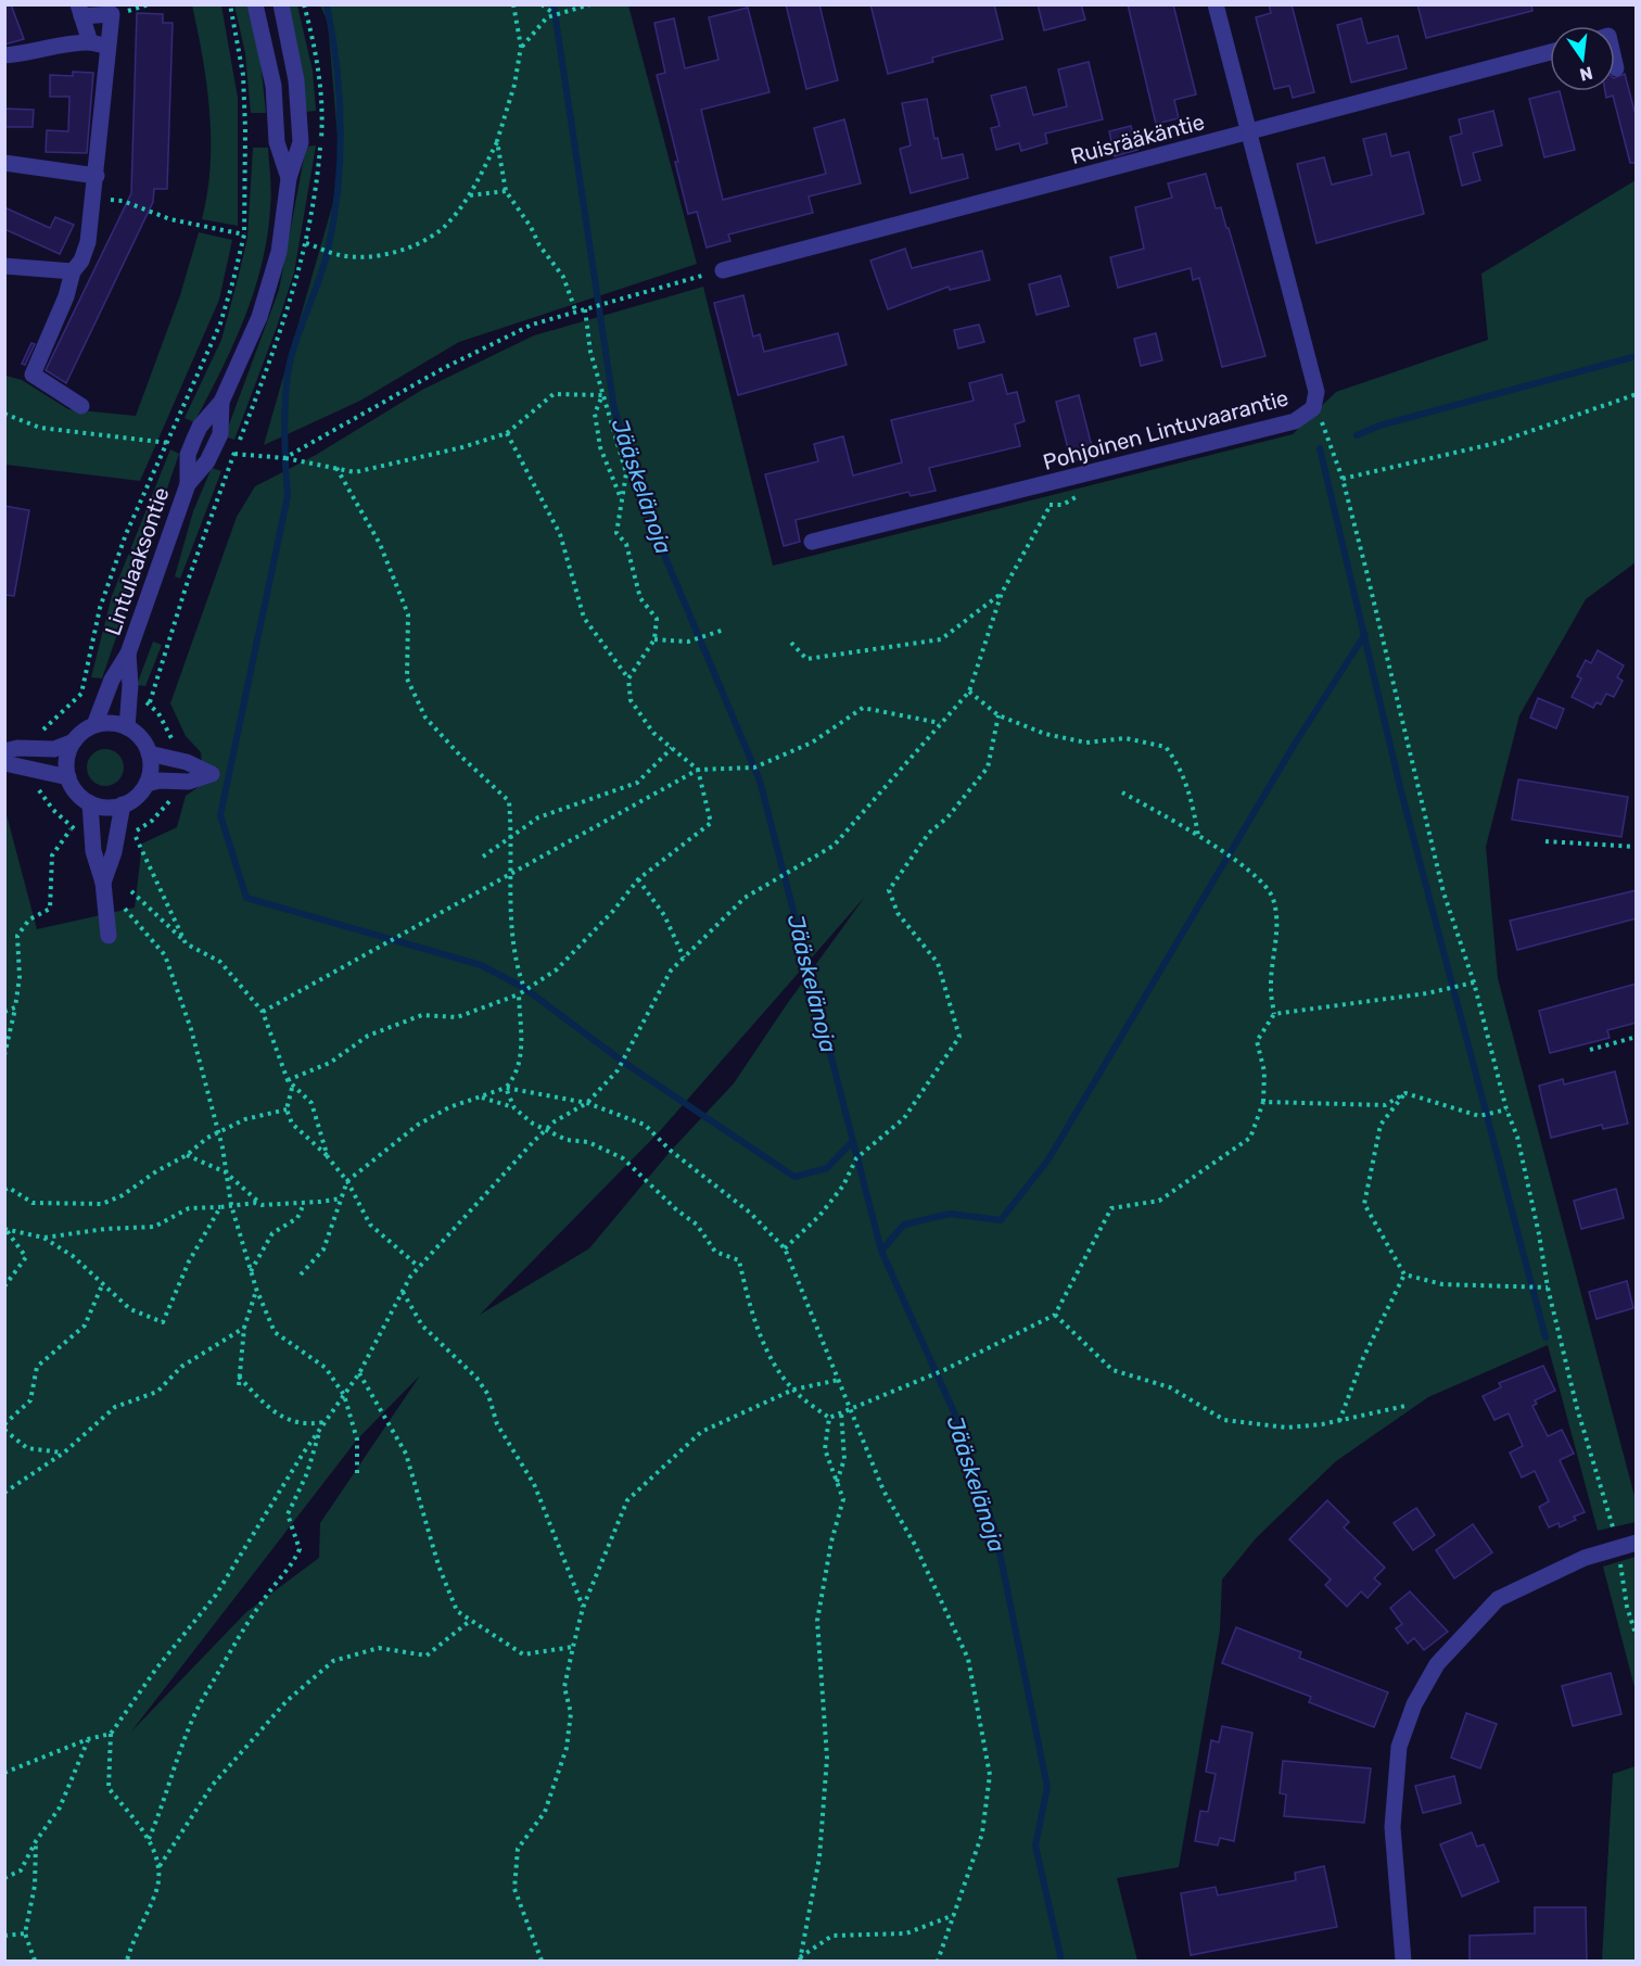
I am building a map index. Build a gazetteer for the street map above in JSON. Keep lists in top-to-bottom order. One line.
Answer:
{"streets":{"street":["Ruisrääkäntie","Pohjoinen Lintuvaarantie","Lintulaaksontie"]},"crossings":[["Ruisrääkäntie","Pohjoinen Lintuvaarantie"]],"water":["Jääskelänoja"],"north":"bottom"}
